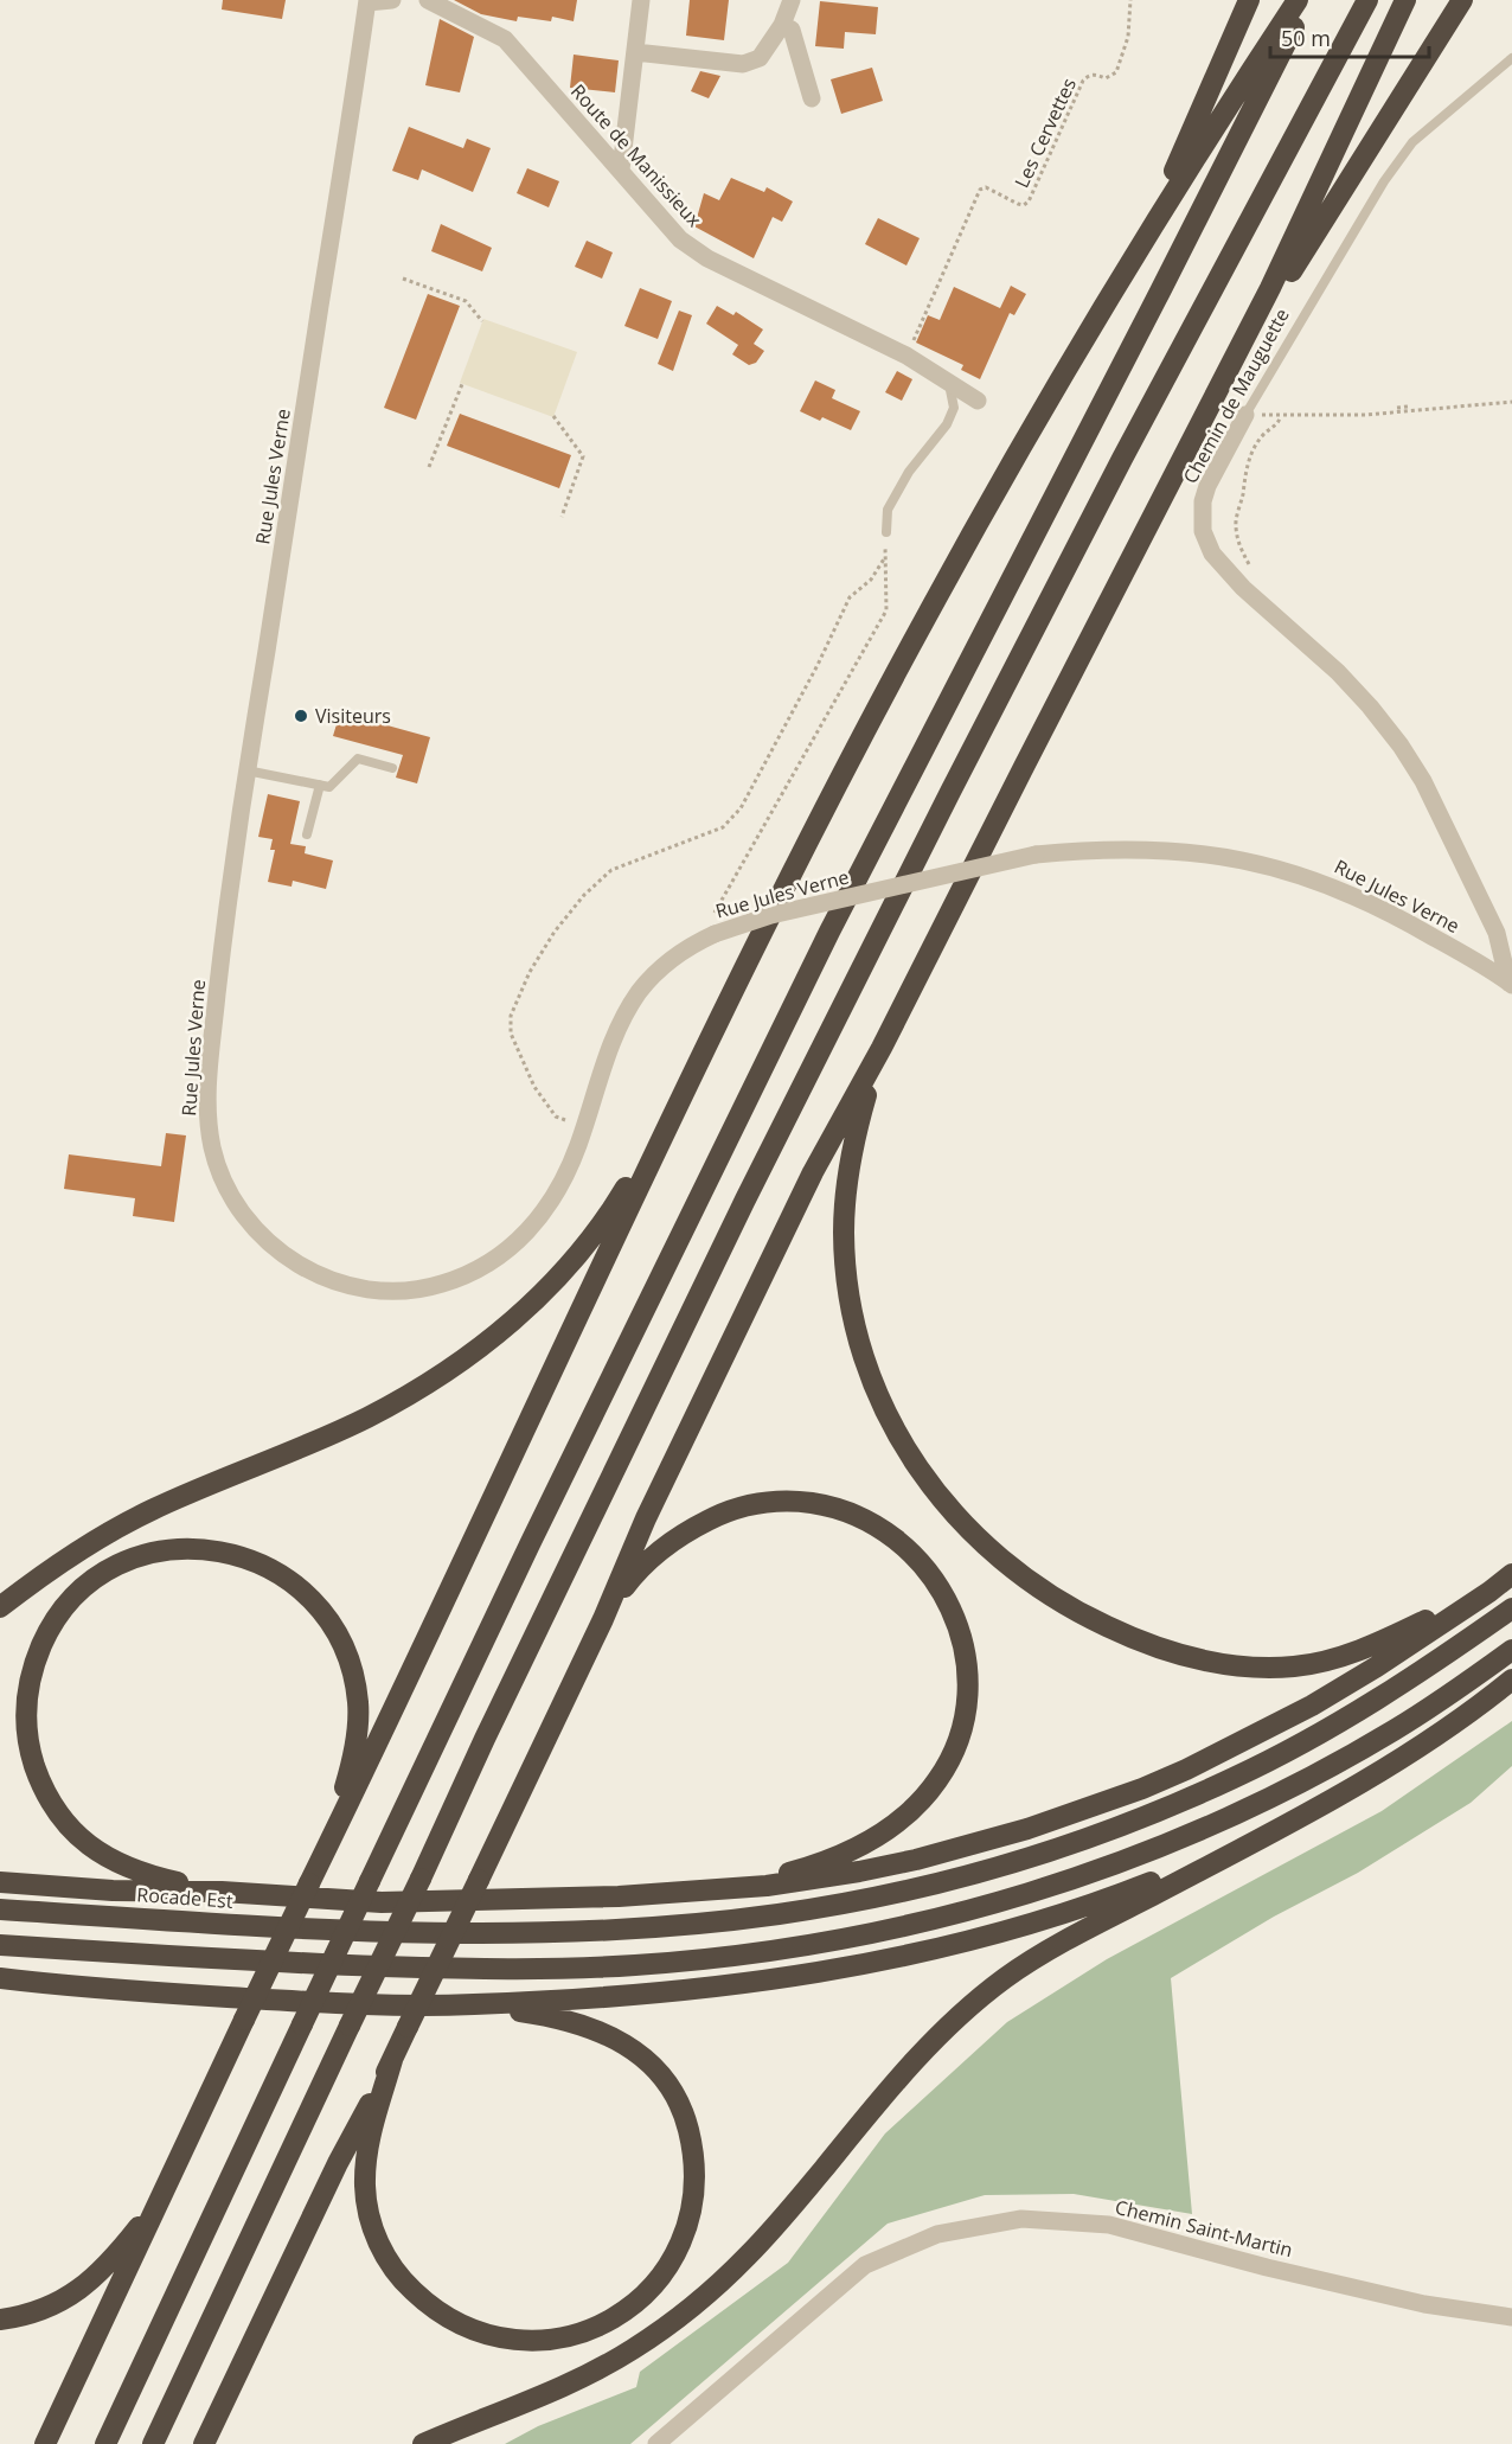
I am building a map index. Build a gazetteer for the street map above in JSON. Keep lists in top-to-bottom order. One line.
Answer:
{"streets":{"highway":["Rocade Est"],"street":["Route de Manissieux","Chemin de Mauguette","Rue Jules Verne","Chemin Saint-Martin"],"path":["Les Cervettes"]},"crossings":[["Les Cervettes","Route de Manissieux"],["Chemin de Mauguette","Rue Jules Verne"]],"places":["Visiteurs"],"scale_bar":"50 m"}
